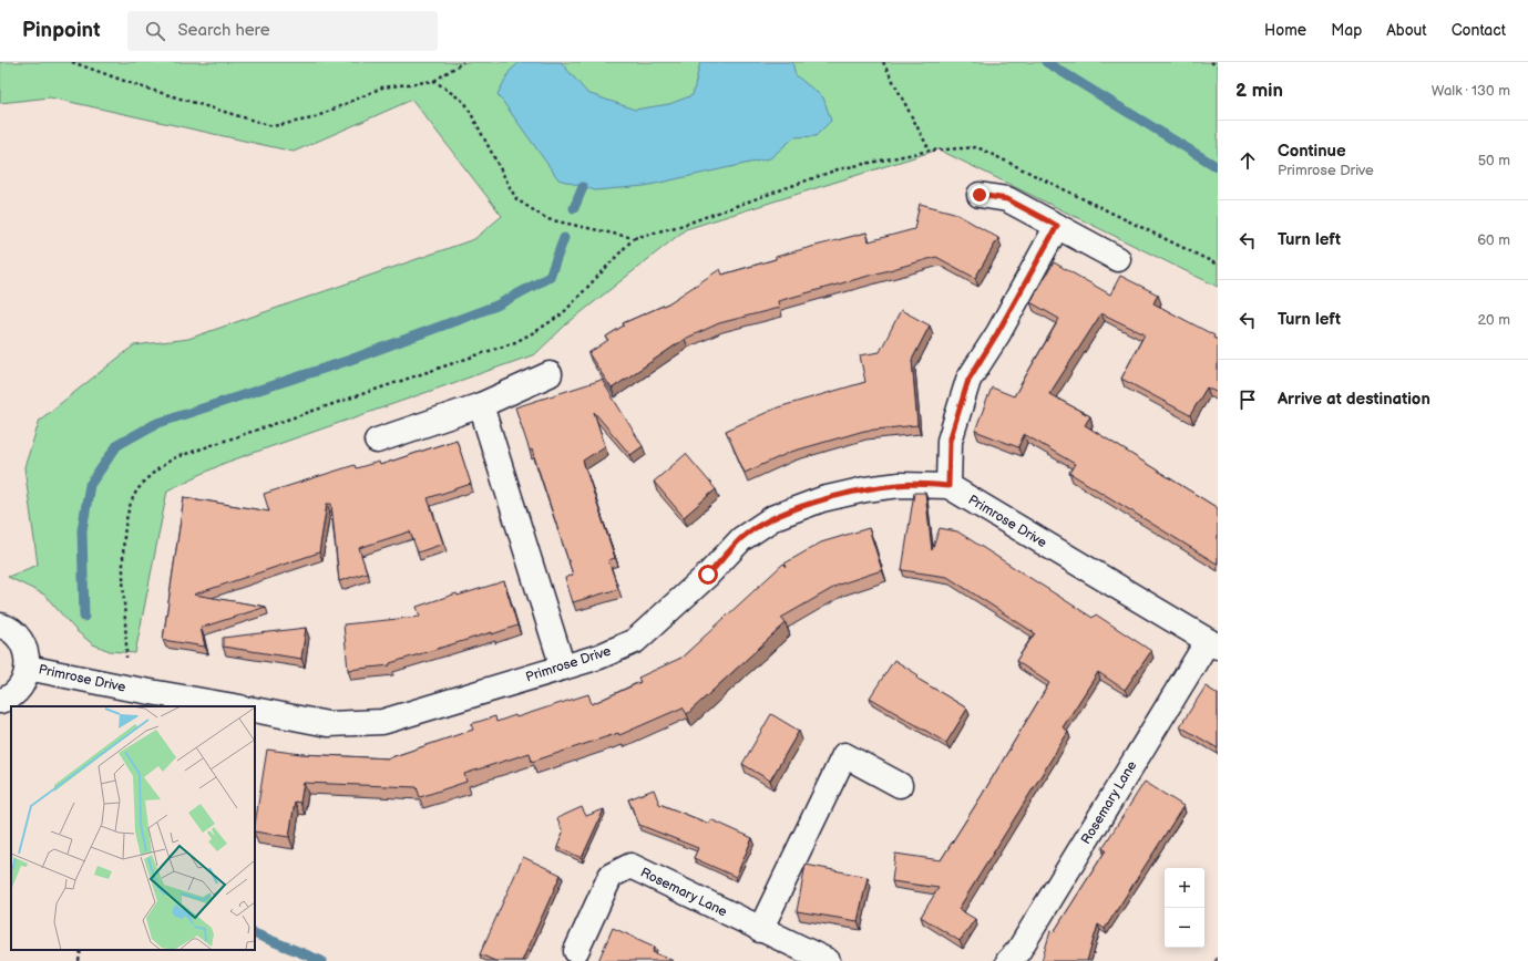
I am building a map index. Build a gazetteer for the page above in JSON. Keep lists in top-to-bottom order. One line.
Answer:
{"streets":{"street":["Primrose Drive","Rosemary Lane"]},"crossings":[["Primrose Drive","Rosemary Lane"]],"page":{"header":"Pinpoint","search":"Search here","nav":["Home","Map","About","Contact"],"heading":["2 min","Walk · 130 m"],"list":[["Continue","Primrose Drive","50 m"],["Turn left","60 m"],["Turn left","20 m"],"Arrive at destination"],"map_buttons":["+","−"]}}
